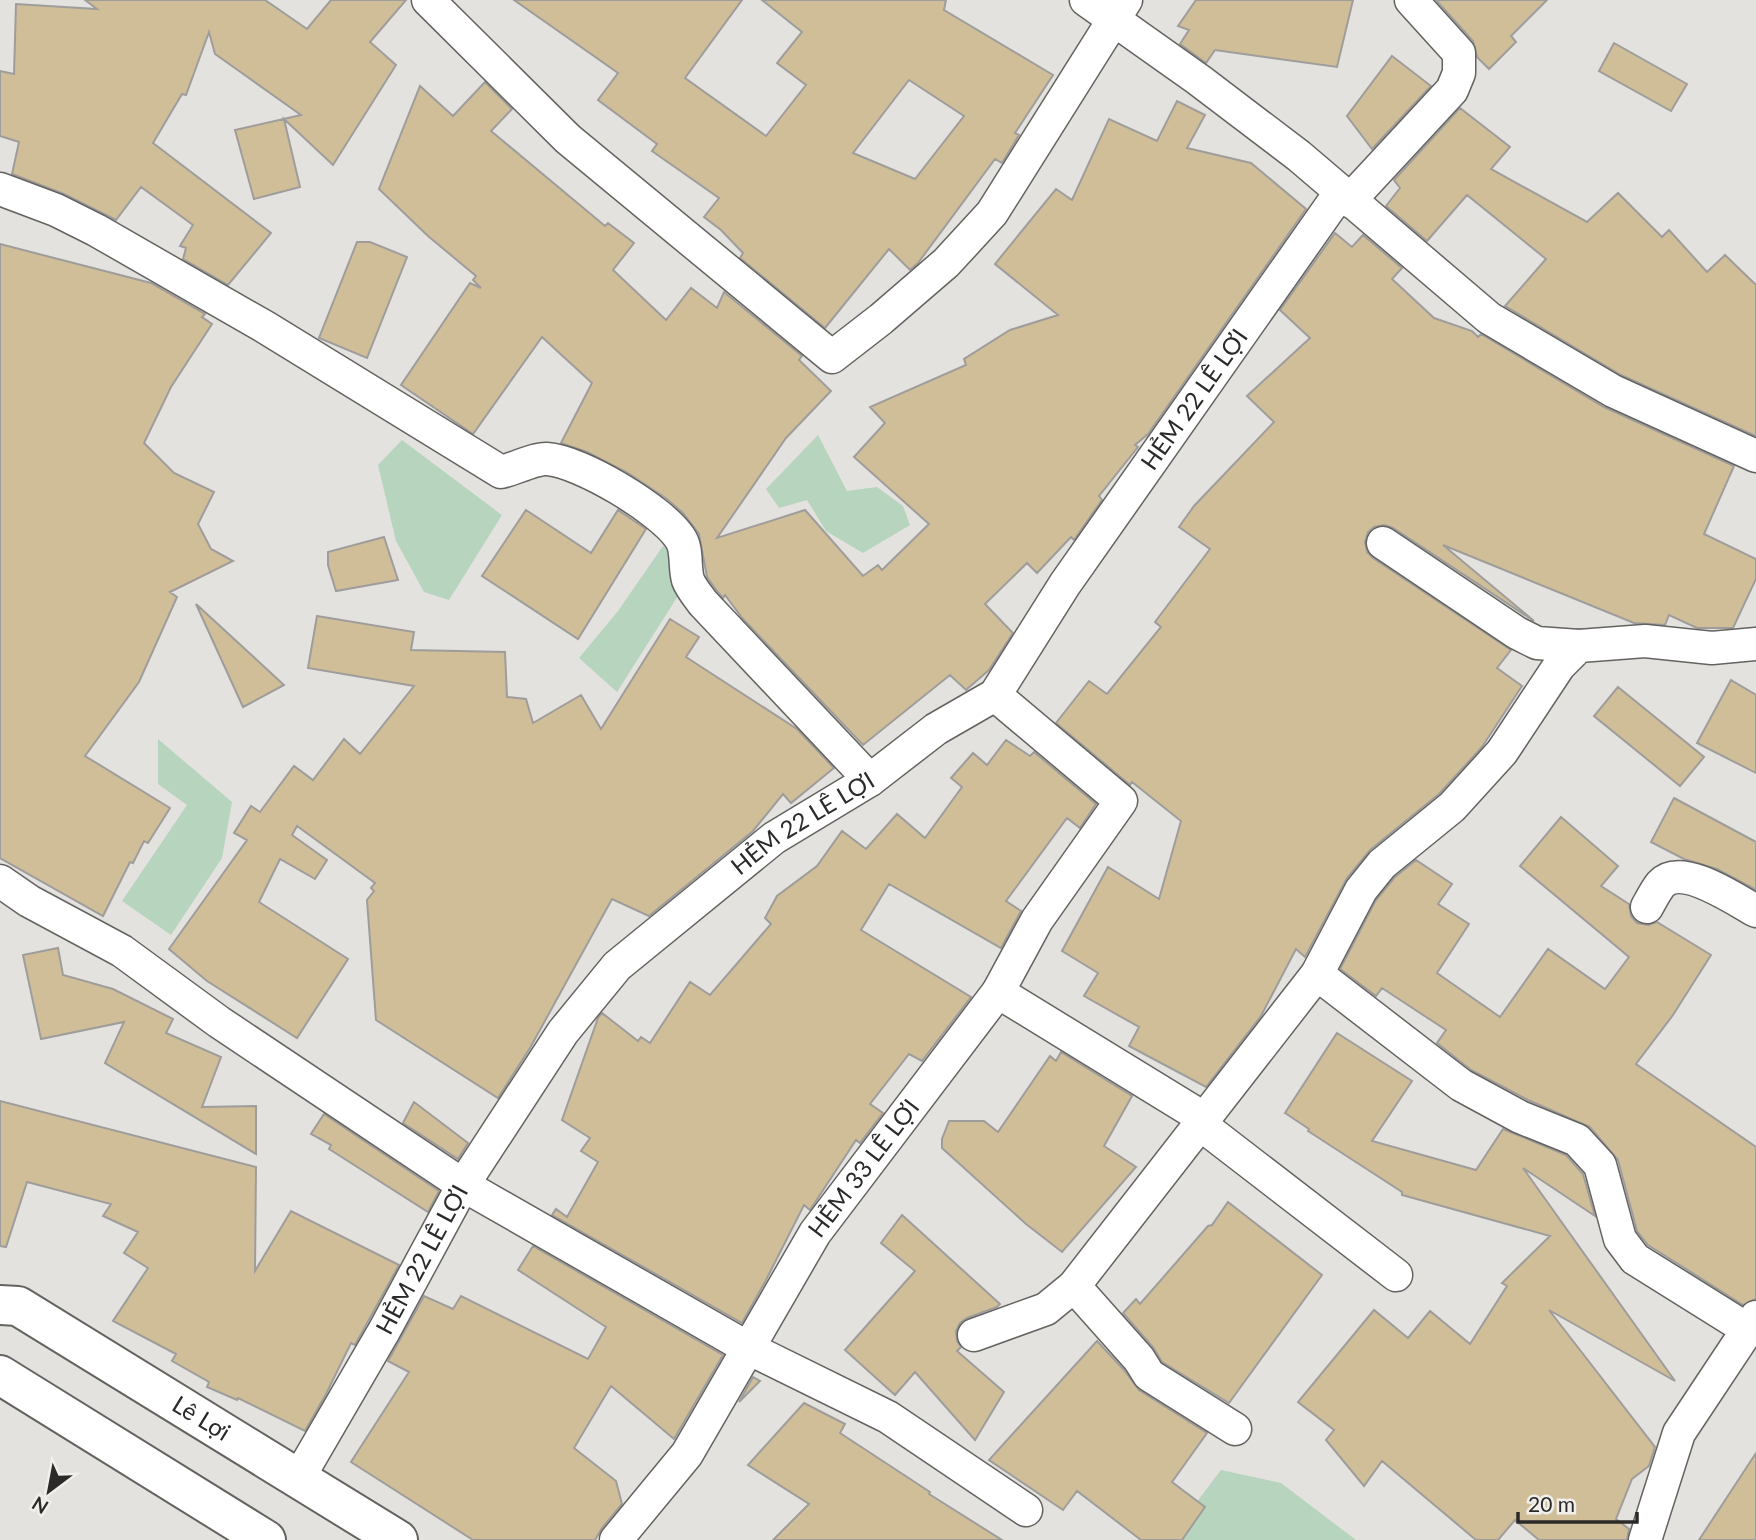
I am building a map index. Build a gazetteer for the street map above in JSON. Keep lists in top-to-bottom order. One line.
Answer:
{"streets":{"main road":["Lê Lợi"],"street":["HẺM 22 LÊ LỢI","HẺM 33 LÊ LỢI"]},"crossings":[["HẺM 22 LÊ LỢI","HẺM 33 LÊ LỢI"],["HẺM 22 LÊ LỢI","Lê Lợi"]],"scale_bar":"20 m","north":"bottom left"}
